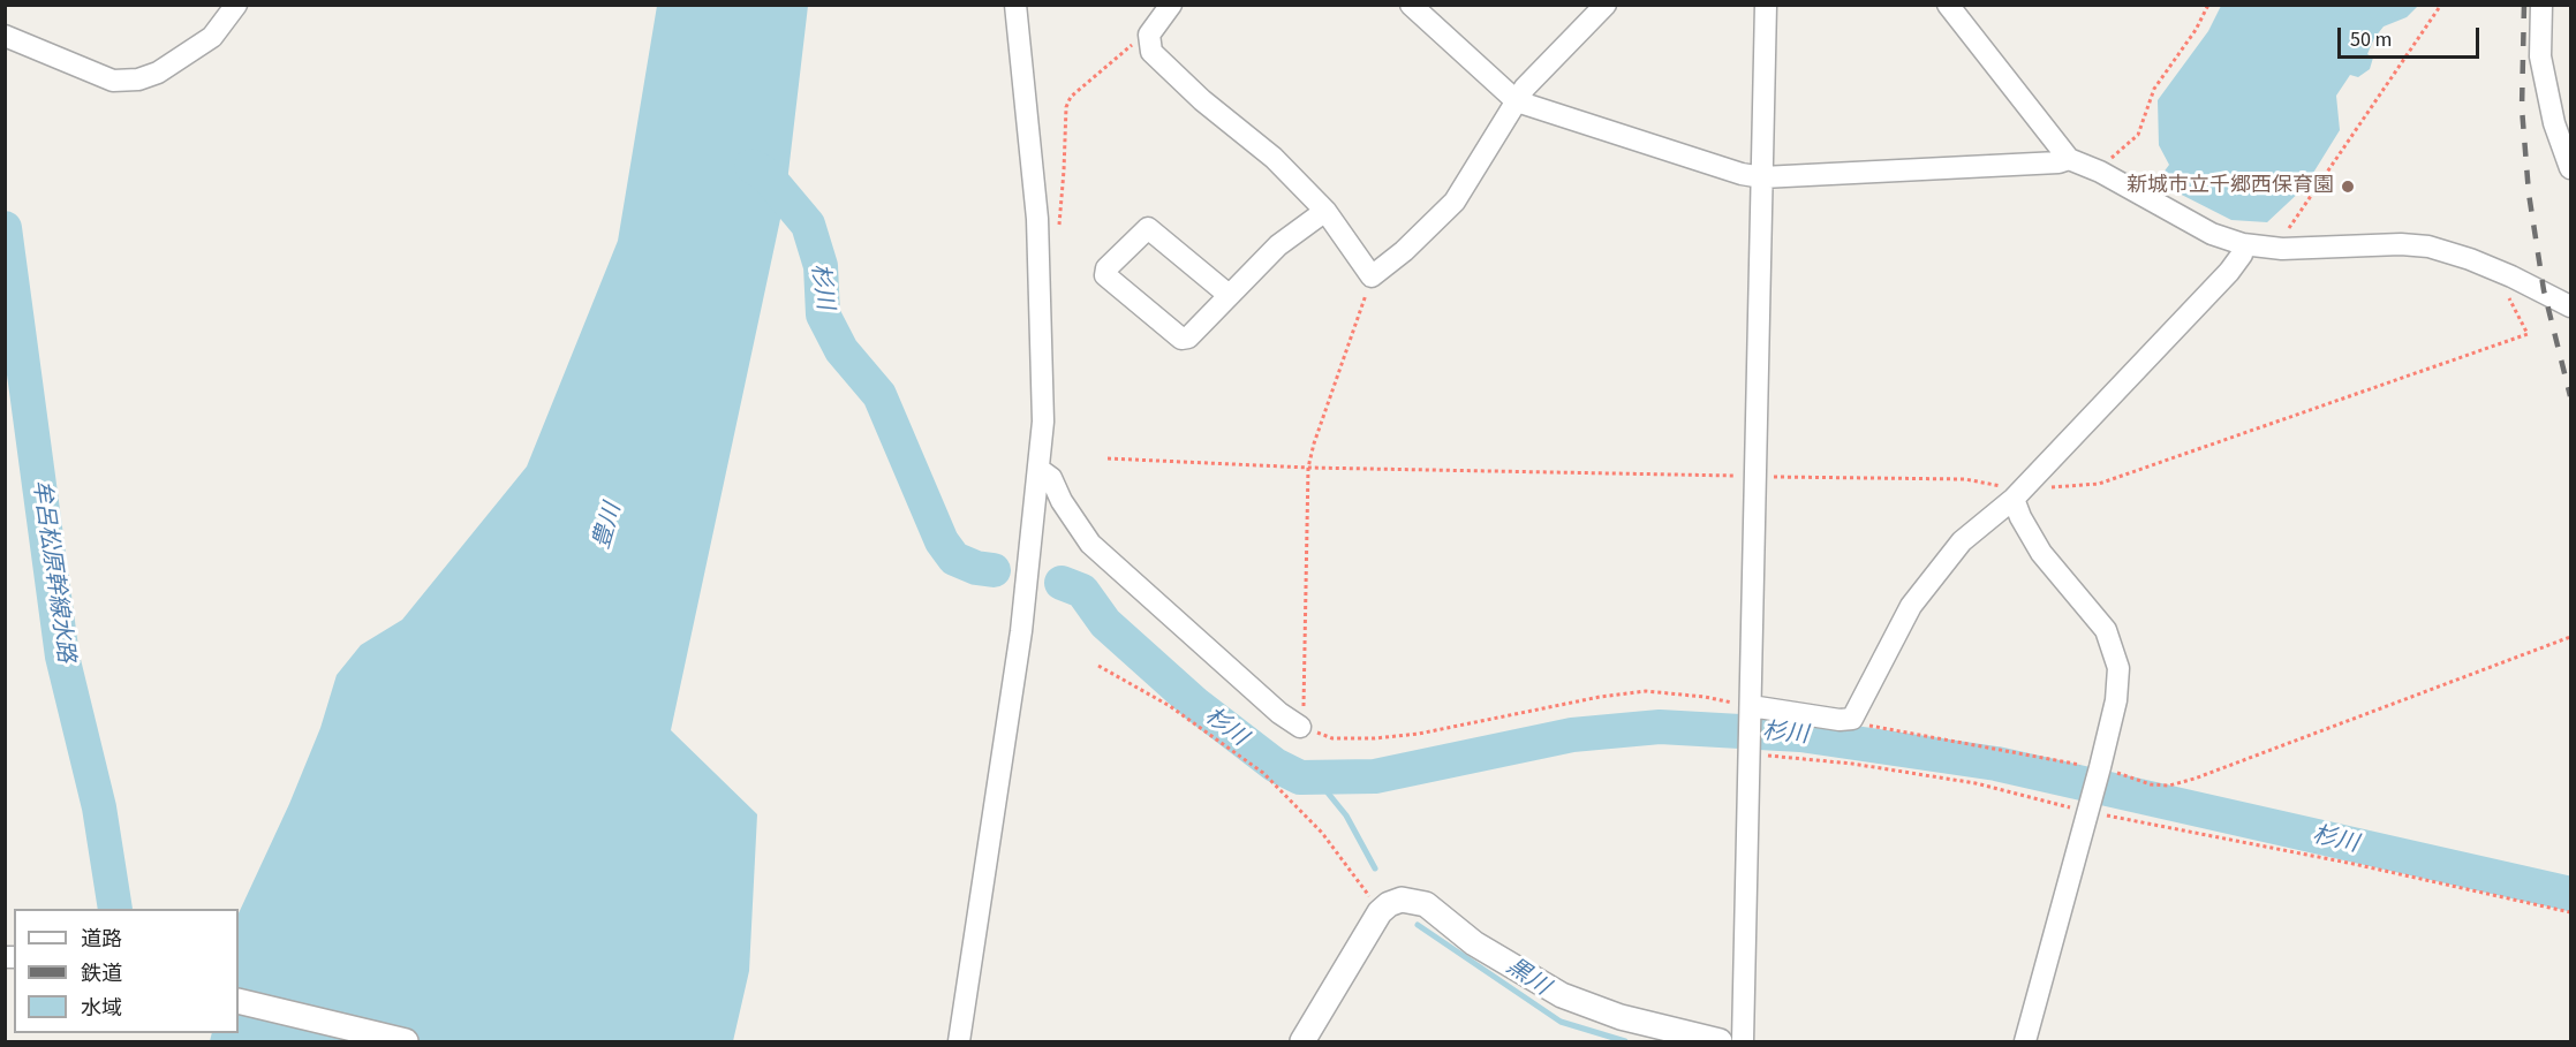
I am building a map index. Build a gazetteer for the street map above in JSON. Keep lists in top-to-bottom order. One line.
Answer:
{"water":["杉川","豊川","牟呂松原幹線水路","黒川"],"places":["新城市立千郷西保育園"],"legend":["道路","鉄道","水域"],"scale_bar":"50 m"}
